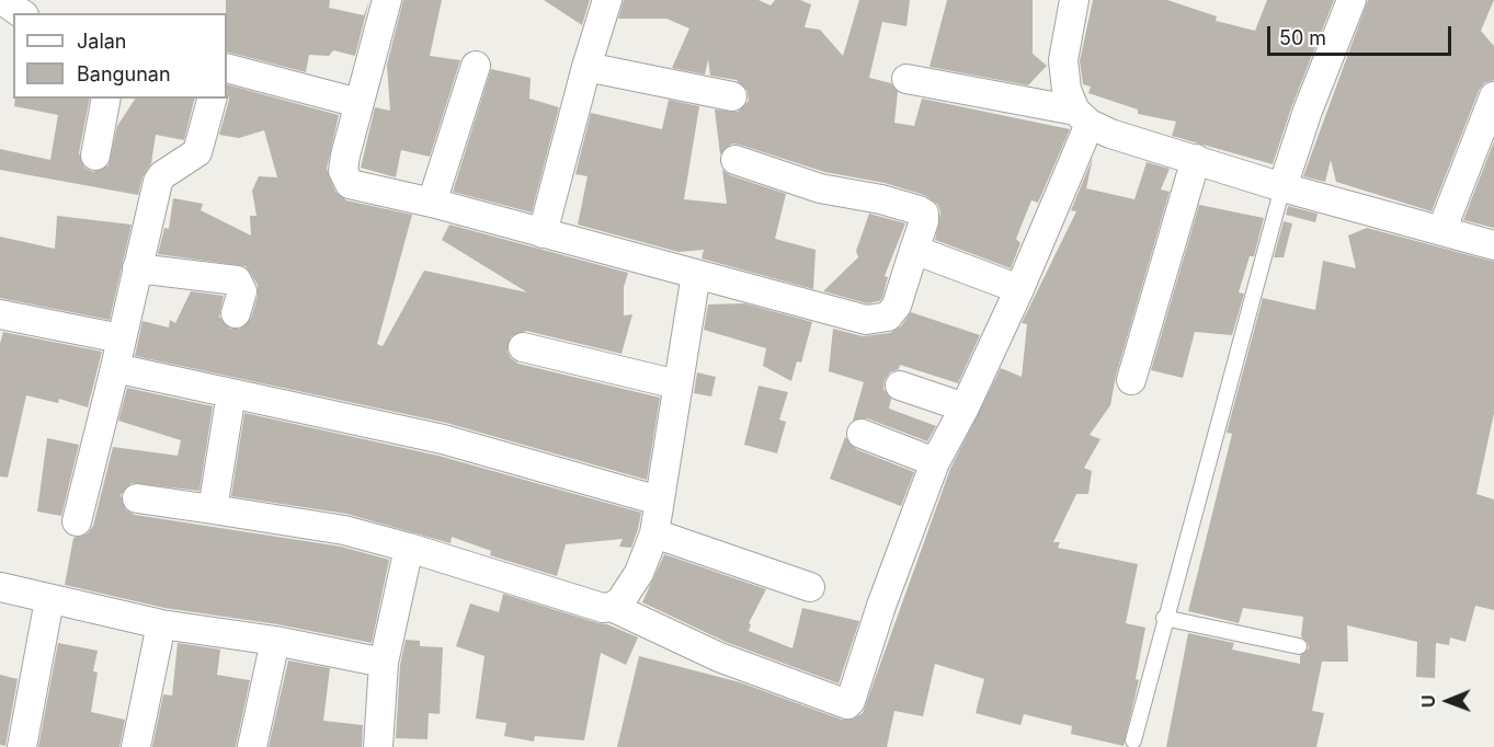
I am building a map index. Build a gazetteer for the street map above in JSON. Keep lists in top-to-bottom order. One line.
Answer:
{"legend":["Jalan","Bangunan"],"scale_bar":"50 m","north":"left"}
